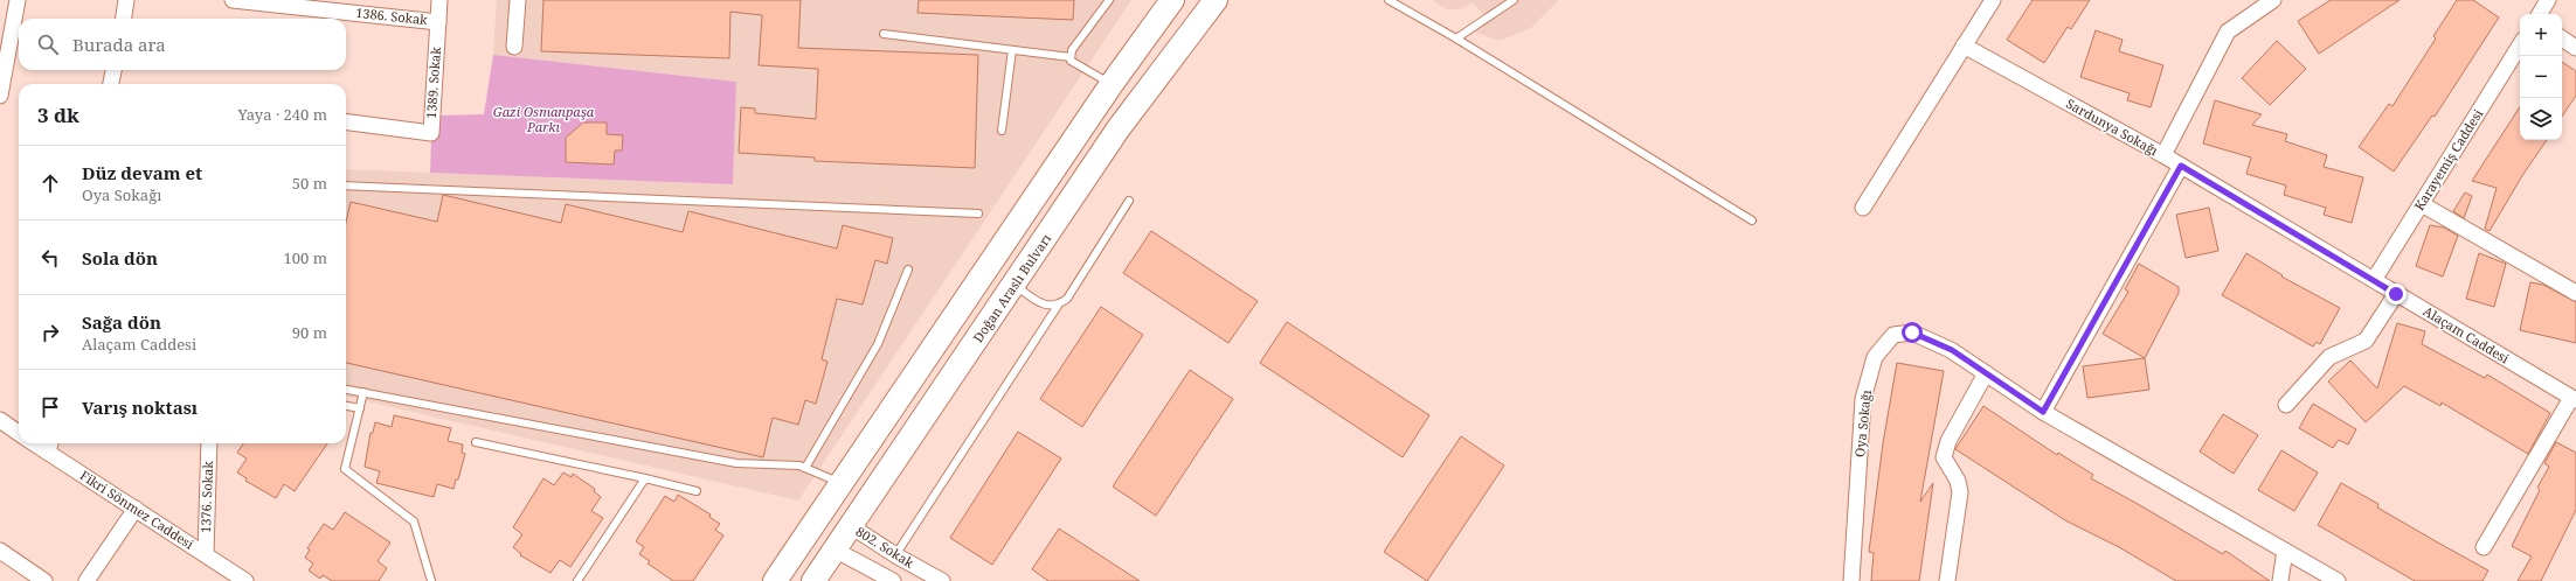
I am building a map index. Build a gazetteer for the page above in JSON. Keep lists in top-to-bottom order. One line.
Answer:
{"streets":{"main road":["Doğan Araslı Bulvarı"],"street":["1386. Sokak","1389. Sokak","Sardunya Sokağı","Karayemiş Caddesi","Alaçam Caddesi","Oya Sokağı","1376. Sokak","Fikri Sönmez Caddesi","802. Sokak"]},"crossings":[["1386. Sokak","1389. Sokak"],["Sardunya Sokağı","Alaçam Caddesi"],["Karayemiş Caddesi","Alaçam Caddesi"],["Doğan Araslı Bulvarı","802. Sokak"],["1376. Sokak","Fikri Sönmez Caddesi"]],"parks":["Gazi Osmanpaşa Parkı"],"page":{"map_buttons":["+","−"],"search":"Burada ara","heading":["3 dk","Yaya · 240 m"],"list":[["Düz devam et","Oya Sokağı","50 m"],["Sola dön","100 m"],["Sağa dön","Alaçam Caddesi","90 m"],"Varış noktası"]}}
